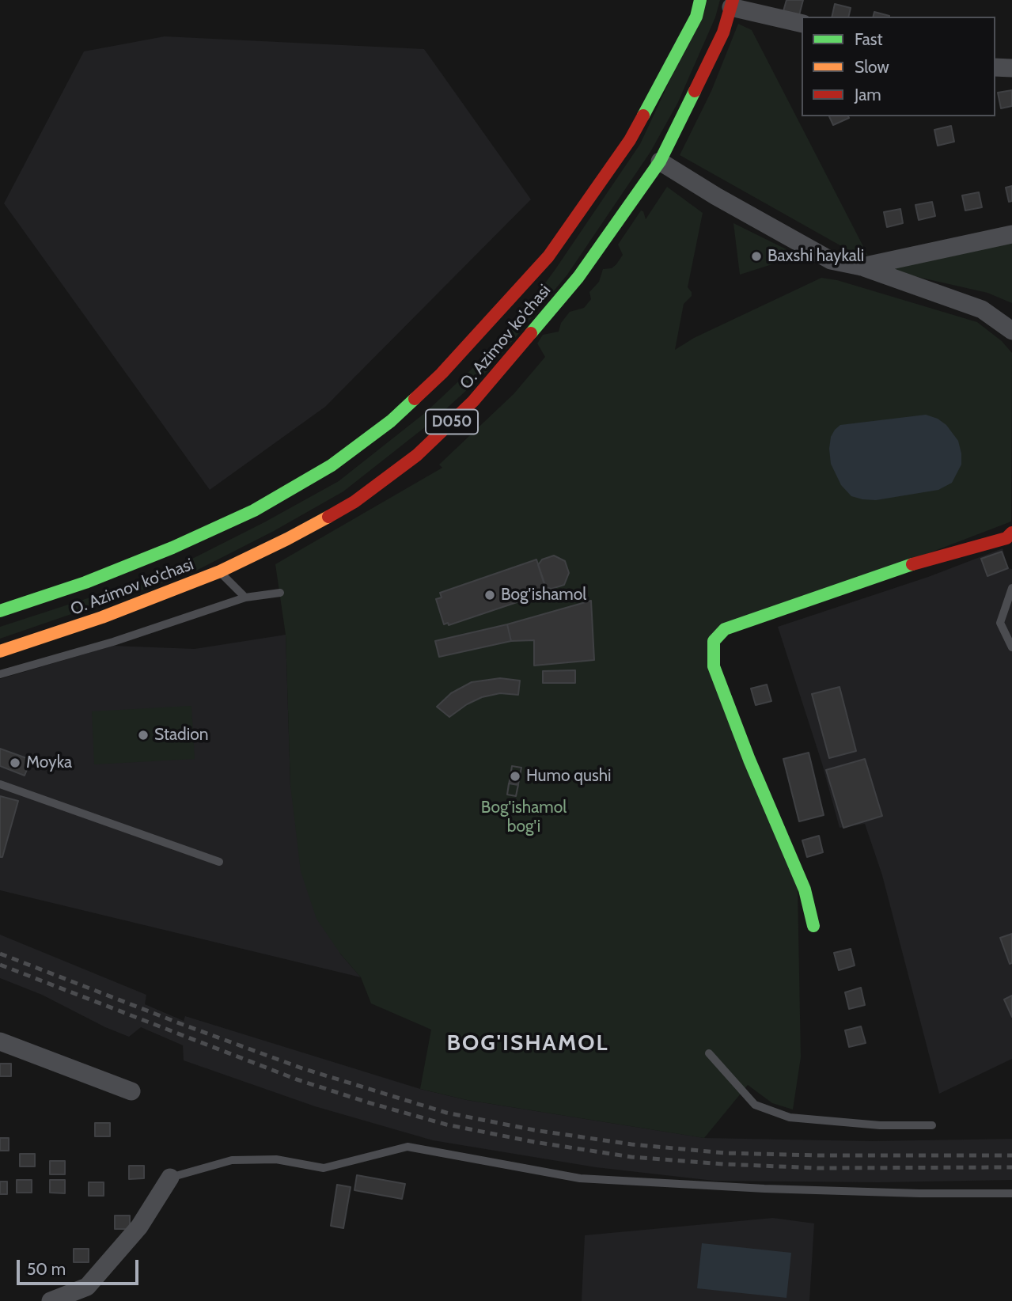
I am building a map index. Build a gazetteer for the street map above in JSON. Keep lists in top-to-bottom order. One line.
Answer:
{"streets":{"main road":["O. Azimov ko'chasi","D050"]},"districts":["BOG'ISHAMOL"],"parks":["Bog'ishamol bog'i"],"places":["Baxshi haykali","Bog'ishamol","Stadion","Moyka","Humo qushi"],"legend":["Fast","Slow","Jam"],"scale_bar":"50 m"}
